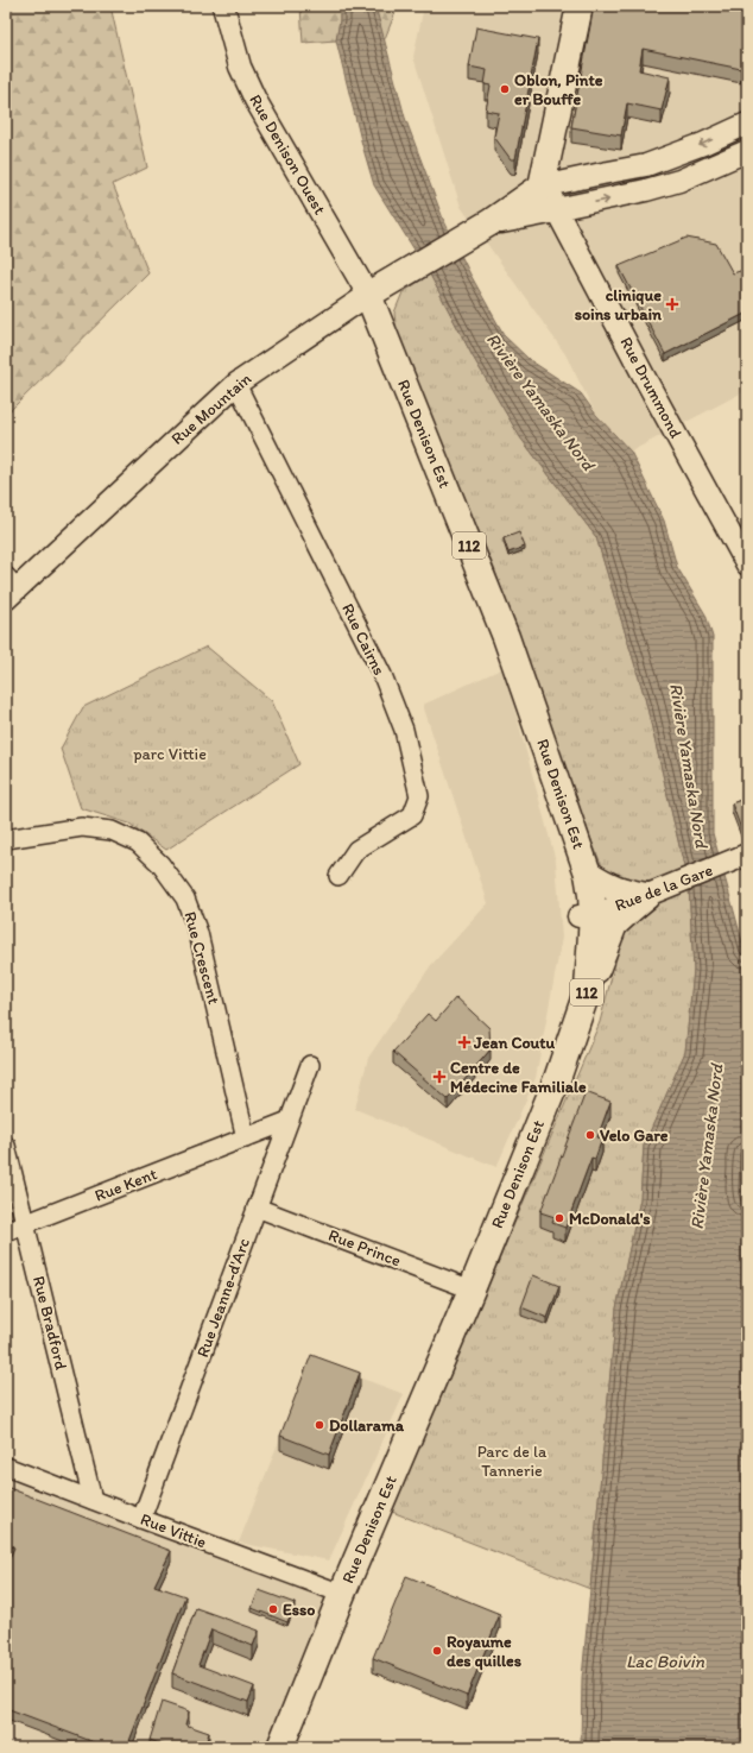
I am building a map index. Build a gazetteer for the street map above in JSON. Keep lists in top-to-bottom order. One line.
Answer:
{"streets":{"main road":["Rue Mountain","Rue Denison Est","112"],"street":["Rue Denison Ouest","Rue Drummond","Rue Cairns","Rue de la Gare","Rue Crescent","Rue Kent","Rue Prince","Rue Jeanne-d'Arc","Rue Bradford","Rue Vittie"]},"crossings":[["Rue Denison Ouest","Rue Mountain"],["Rue Denison Ouest","Rue Denison Est"],["Rue Drummond","Rue Mountain"],["Rue Mountain","Rue Denison Est"],["Rue Mountain","Rue Cairns"],["Rue Denison Est","Rue de la Gare"],["Rue Denison Est","Rue Prince"],["Rue Denison Est","Rue Vittie"],["Rue Crescent","Rue Kent"],["Rue Kent","Rue Bradford"],["Rue Prince","Rue Jeanne-d'Arc"],["Rue Jeanne-d'Arc","Rue Vittie"],["Rue Bradford","Rue Vittie"]],"water":["Rivière Yamaska Nord","Lac Boivin"],"parks":["parc Vittie","Parc de la Tannerie"],"places":{"other":["Oblon, Pinte er Bouffe","Velo Gare","McDonald's","Dollarama","Esso","Royaume des quilles"],"health":["clinique soins urbain","Jean Coutu","Centre de Médecine Familiale"]}}
